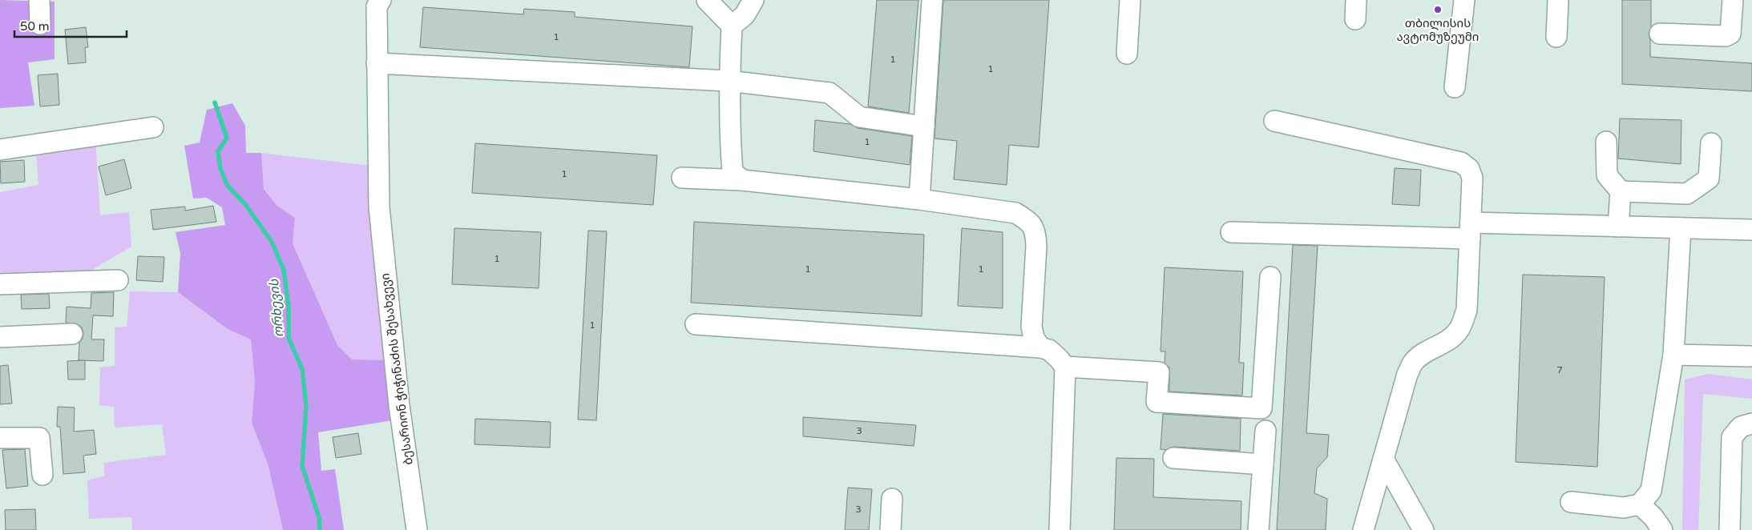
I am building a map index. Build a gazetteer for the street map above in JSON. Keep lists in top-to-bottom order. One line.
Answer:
{"streets":{"street":["ბესარიონ ჭიჭინაძის შესახვევი"]},"water":["ორხევის"],"places":["თბილისის ავტომუზეუმი"],"house_numbers":["1","1","1","1","1","1","1","1","1","7","3","3"],"scale_bar":"50 m"}
